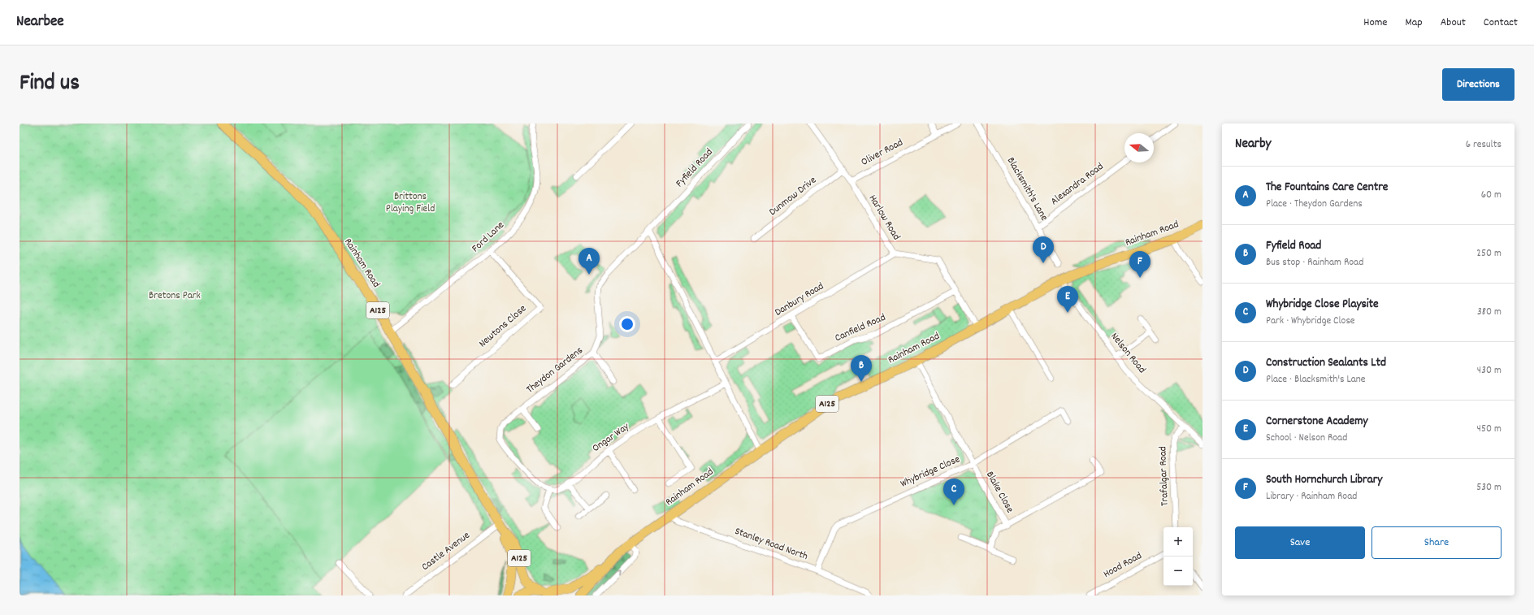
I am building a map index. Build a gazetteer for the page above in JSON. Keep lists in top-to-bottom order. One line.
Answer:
{"streets":{"main road":["Rainham Road","A125"],"street":["Oliver Road","Fyfield Road","Alexandra Road","Blacksmith's Lane","Dunmow Drive","Harlow Road","Ford Lane","Danbury Road","Newtons Close","Canfield Road","Nelson Road","Theydon Gardens","Ongar Way","Whybridge Close","Trafalgar Road","Blake Close","Stanley Road North","Castle Avenue","Hood Road"]},"crossings":[["Oliver Road","Harlow Road"],["Fyfield Road","Theydon Gardens"],["Alexandra Road","Blacksmith's Lane"],["Dunmow Drive","Harlow Road"],["Harlow Road","Rainham Road"],["Harlow Road","Danbury Road"],["Harlow Road","Canfield Road"],["Rainham Road","Ford Lane"],["Rainham Road","Nelson Road"],["Rainham Road","Blake Close"],["Rainham Road","Stanley Road North"],["Rainham Road","Castle Avenue"],["Ford Lane","Newtons Close"],["Danbury Road","Canfield Road"],["Nelson Road","Trafalgar Road"],["Theydon Gardens","Ongar Way"],["Whybridge Close","Blake Close"],["Whybridge Close","Stanley Road North"]],"parks":["Brittons Playing Field","Bretons Park"],"north":"left","page":{"header":"Nearbee","nav":["Home","Map","About","Contact"],"title":"Find us","buttons":["Directions",["Save","Share"]],"heading":["Nearby","6 results"],"list":[{"mark":"A","name":"The Fountains Care Centre","note":"Place · Theydon Gardens","value":"60 m"},{"mark":"B","name":"Fyfield Road","note":"Bus stop · Rainham Road","value":"250 m"},{"mark":"C","name":"Whybridge Close Playsite","note":"Park · Whybridge Close","value":"380 m"},{"mark":"D","name":"Construction Sealants Ltd","note":"Place · Blacksmith's Lane","value":"430 m"},{"mark":"E","name":"Cornerstone Academy","note":"School · Nelson Road","value":"450 m"},{"mark":"F","name":"South Hornchurch Library","note":"Library · Rainham Road","value":"530 m"}],"pins":["D","A","F","E","B","C"],"map_buttons":["+","−"]}}
